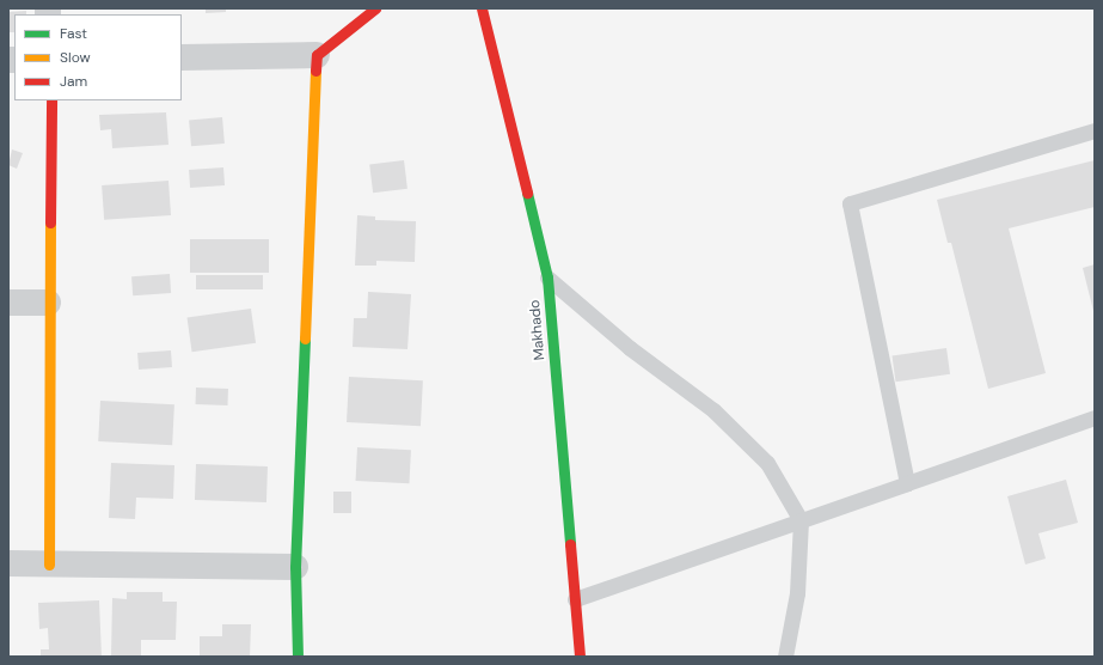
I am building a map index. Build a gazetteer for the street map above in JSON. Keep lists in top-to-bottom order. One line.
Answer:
{"streets":{"street":["Makhado"]},"legend":["Fast","Slow","Jam"]}
